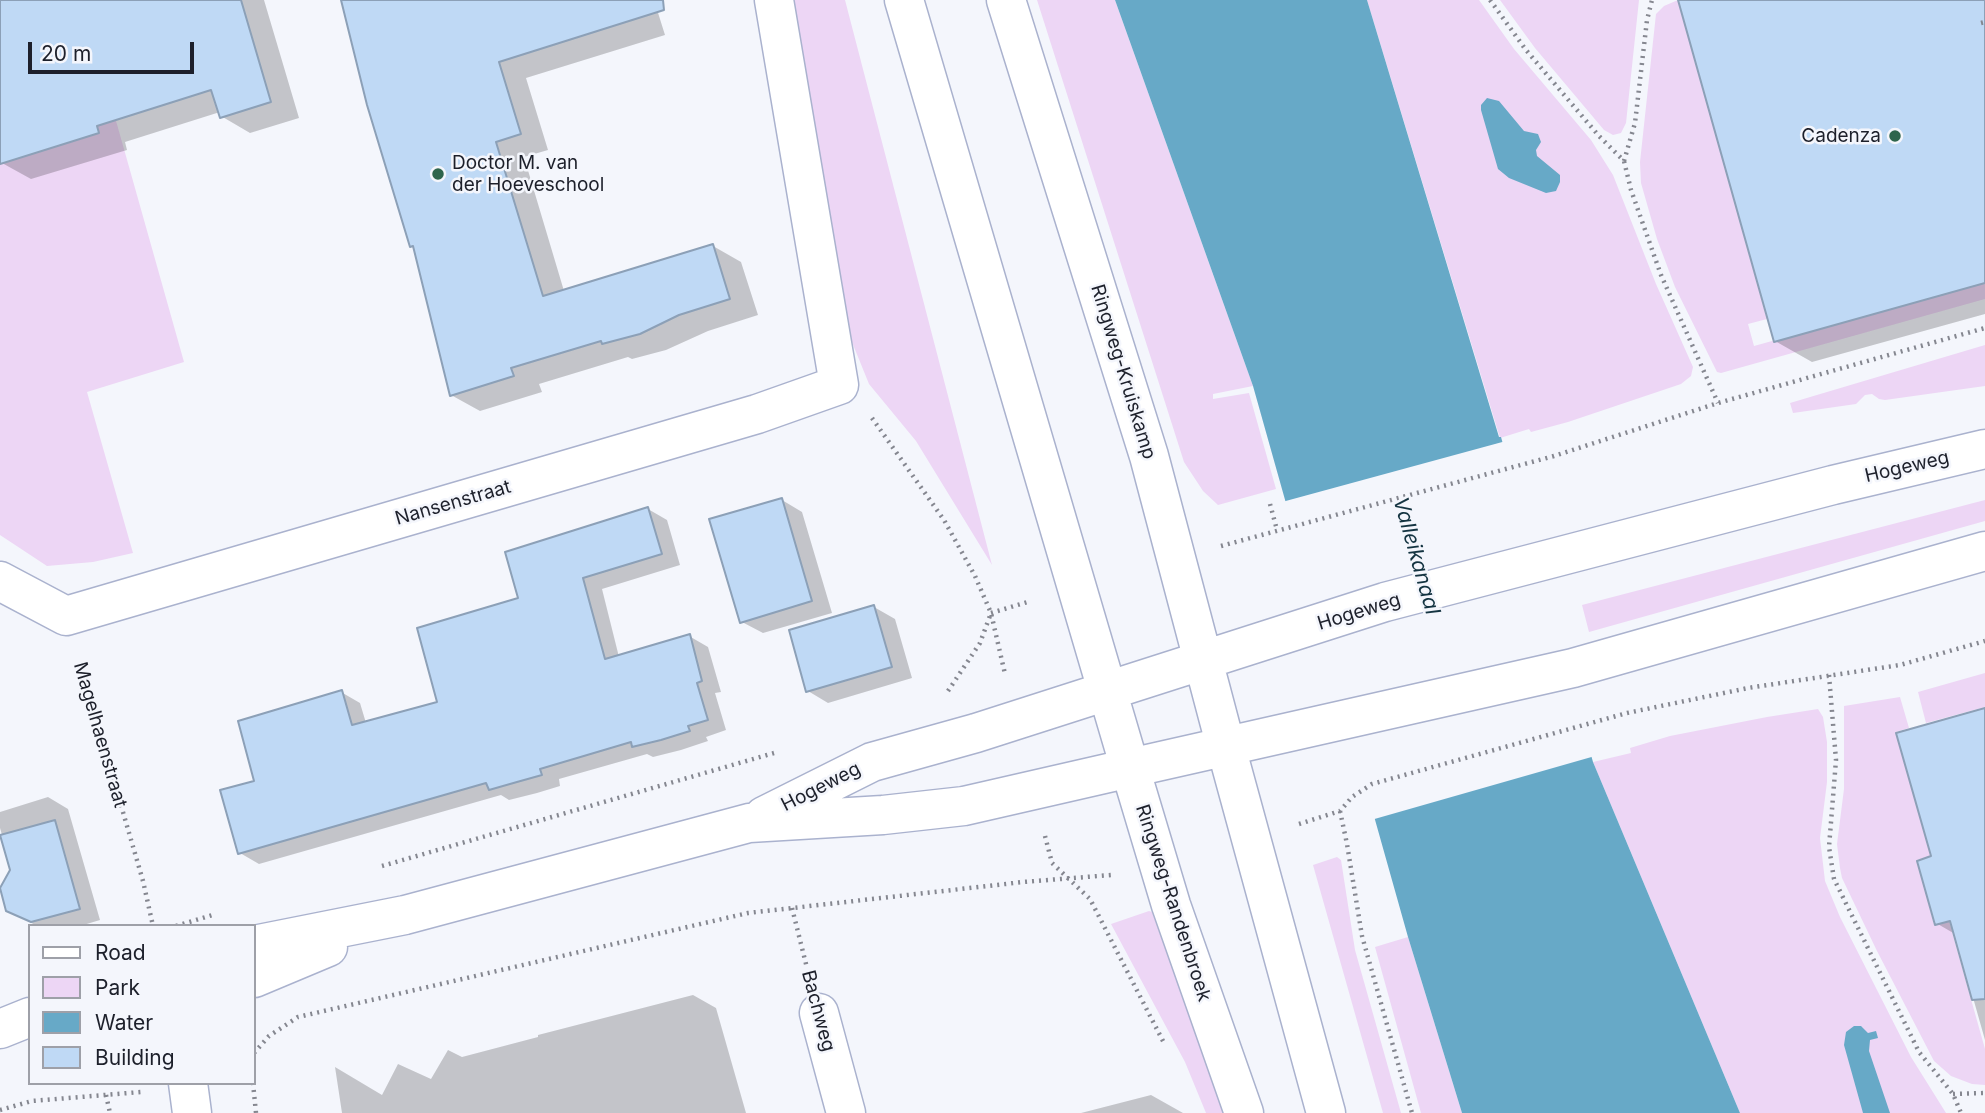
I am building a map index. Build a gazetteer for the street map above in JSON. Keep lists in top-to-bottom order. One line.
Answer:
{"streets":{"main road":["Ringweg-Kruiskamp","Hogeweg","Nansenstraat","Ringweg-Randenbroek","Bachweg"],"path":["Magelhaenstraat"]},"crossings":[["Ringweg-Kruiskamp","Hogeweg"],["Hogeweg","Ringweg-Randenbroek"],["Nansenstraat","Magelhaenstraat"]],"water":["Valleikanaal"],"places":["Cadenza","Doctor M. van der Hoeveschool"],"legend":["Road","Park","Water","Building"],"scale_bar":"20 m"}
